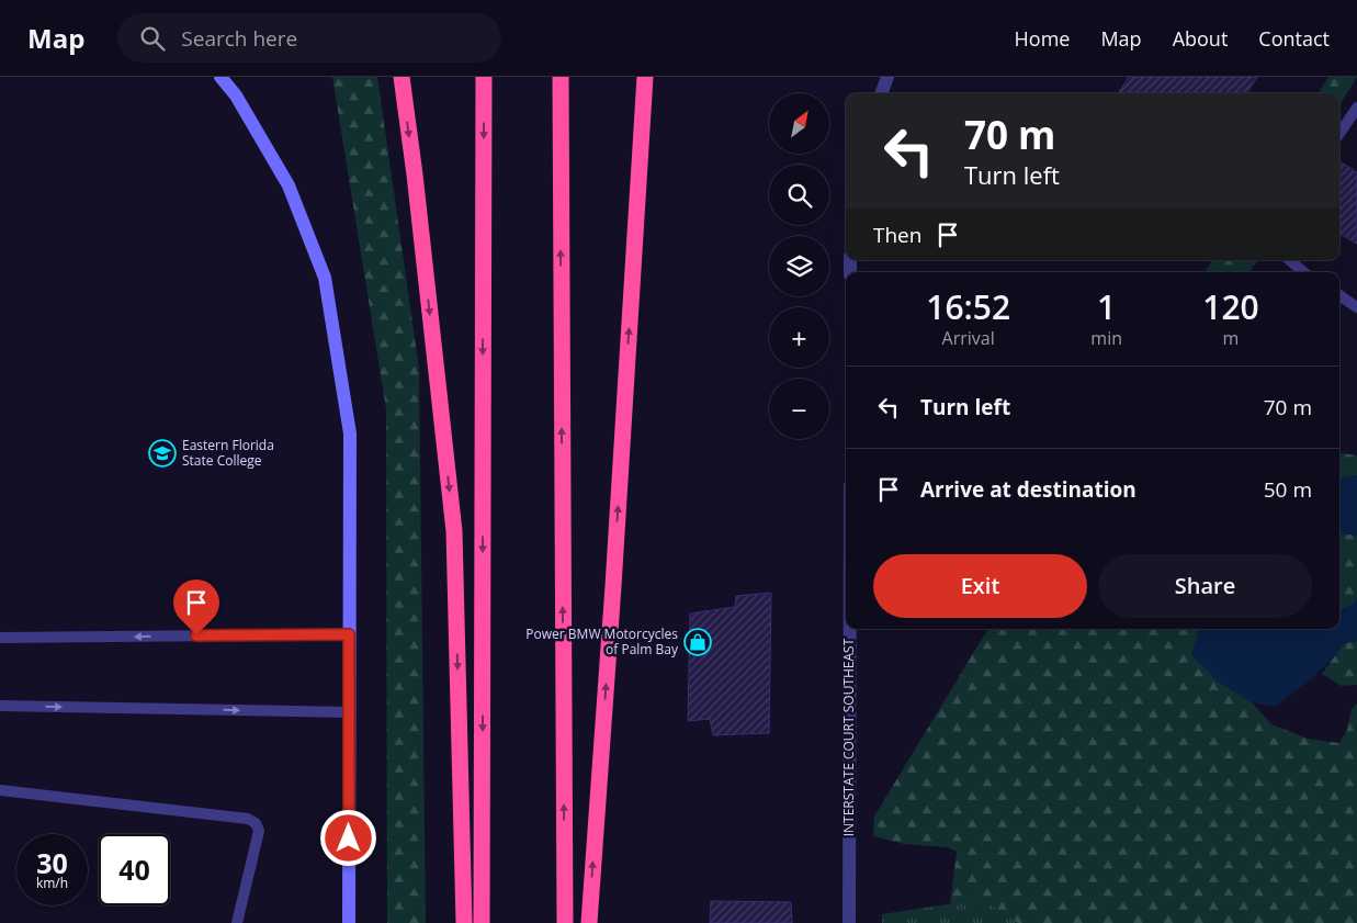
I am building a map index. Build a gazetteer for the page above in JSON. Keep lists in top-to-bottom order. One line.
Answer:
{"streets":{"street":["INTERSTATE COURT SOUTHEAST"]},"places":{"school or university":["Eastern Florida State College"],"shop":["Power BMW Motorcycles of Palm Bay"]},"north":"top right","page":{"header":"Map","search":"Search here","nav":["Home","Map","About","Contact"],"map_buttons":["+","−"],"turn":["70 m","Turn left"],"then":"Then","eta":["16:52","Arrival","1","min","120","m"],"list":[{"name":"Turn left","value":"70 m"},{"name":"Arrive at destination","value":"50 m"}],"buttons":["Exit","Share"],"speed":"30 km/h","limit":"40"}}
